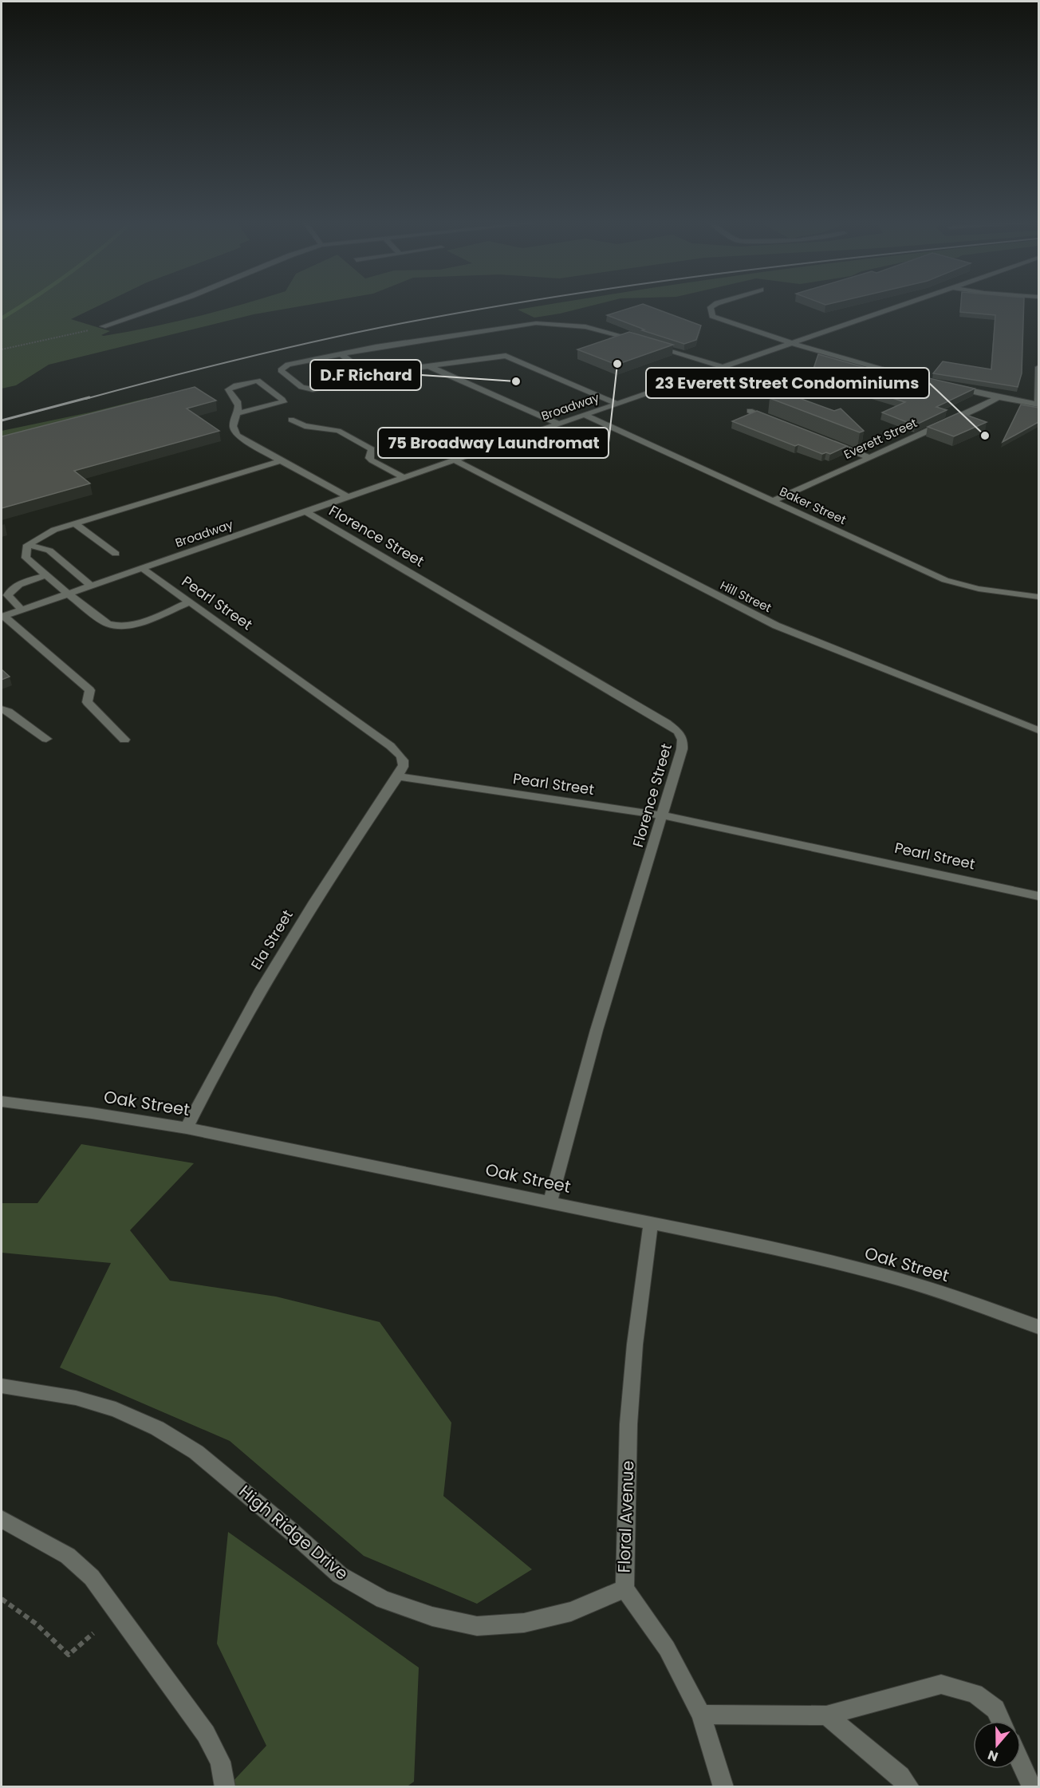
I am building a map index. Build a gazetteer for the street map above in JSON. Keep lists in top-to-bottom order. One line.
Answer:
{"streets":{"street":["Broadway","Everett Street","Baker Street","Florence Street","Hill Street","Pearl Street","Ela Street","Oak Street","Floral Avenue","High Ridge Drive"]},"crossings":[["Broadway","Baker Street"],["Broadway","Florence Street"],["Broadway","Hill Street"],["Broadway","Pearl Street"],["Everett Street","Baker Street"],["Florence Street","Pearl Street"],["Florence Street","Oak Street"],["Pearl Street","Ela Street"],["Ela Street","Oak Street"],["Oak Street","Floral Avenue"],["Floral Avenue","High Ridge Drive"]],"places":["75 Broadway Laundromat","D.F Richard","23 Everett Street Condominiums"],"north":"bottom"}
